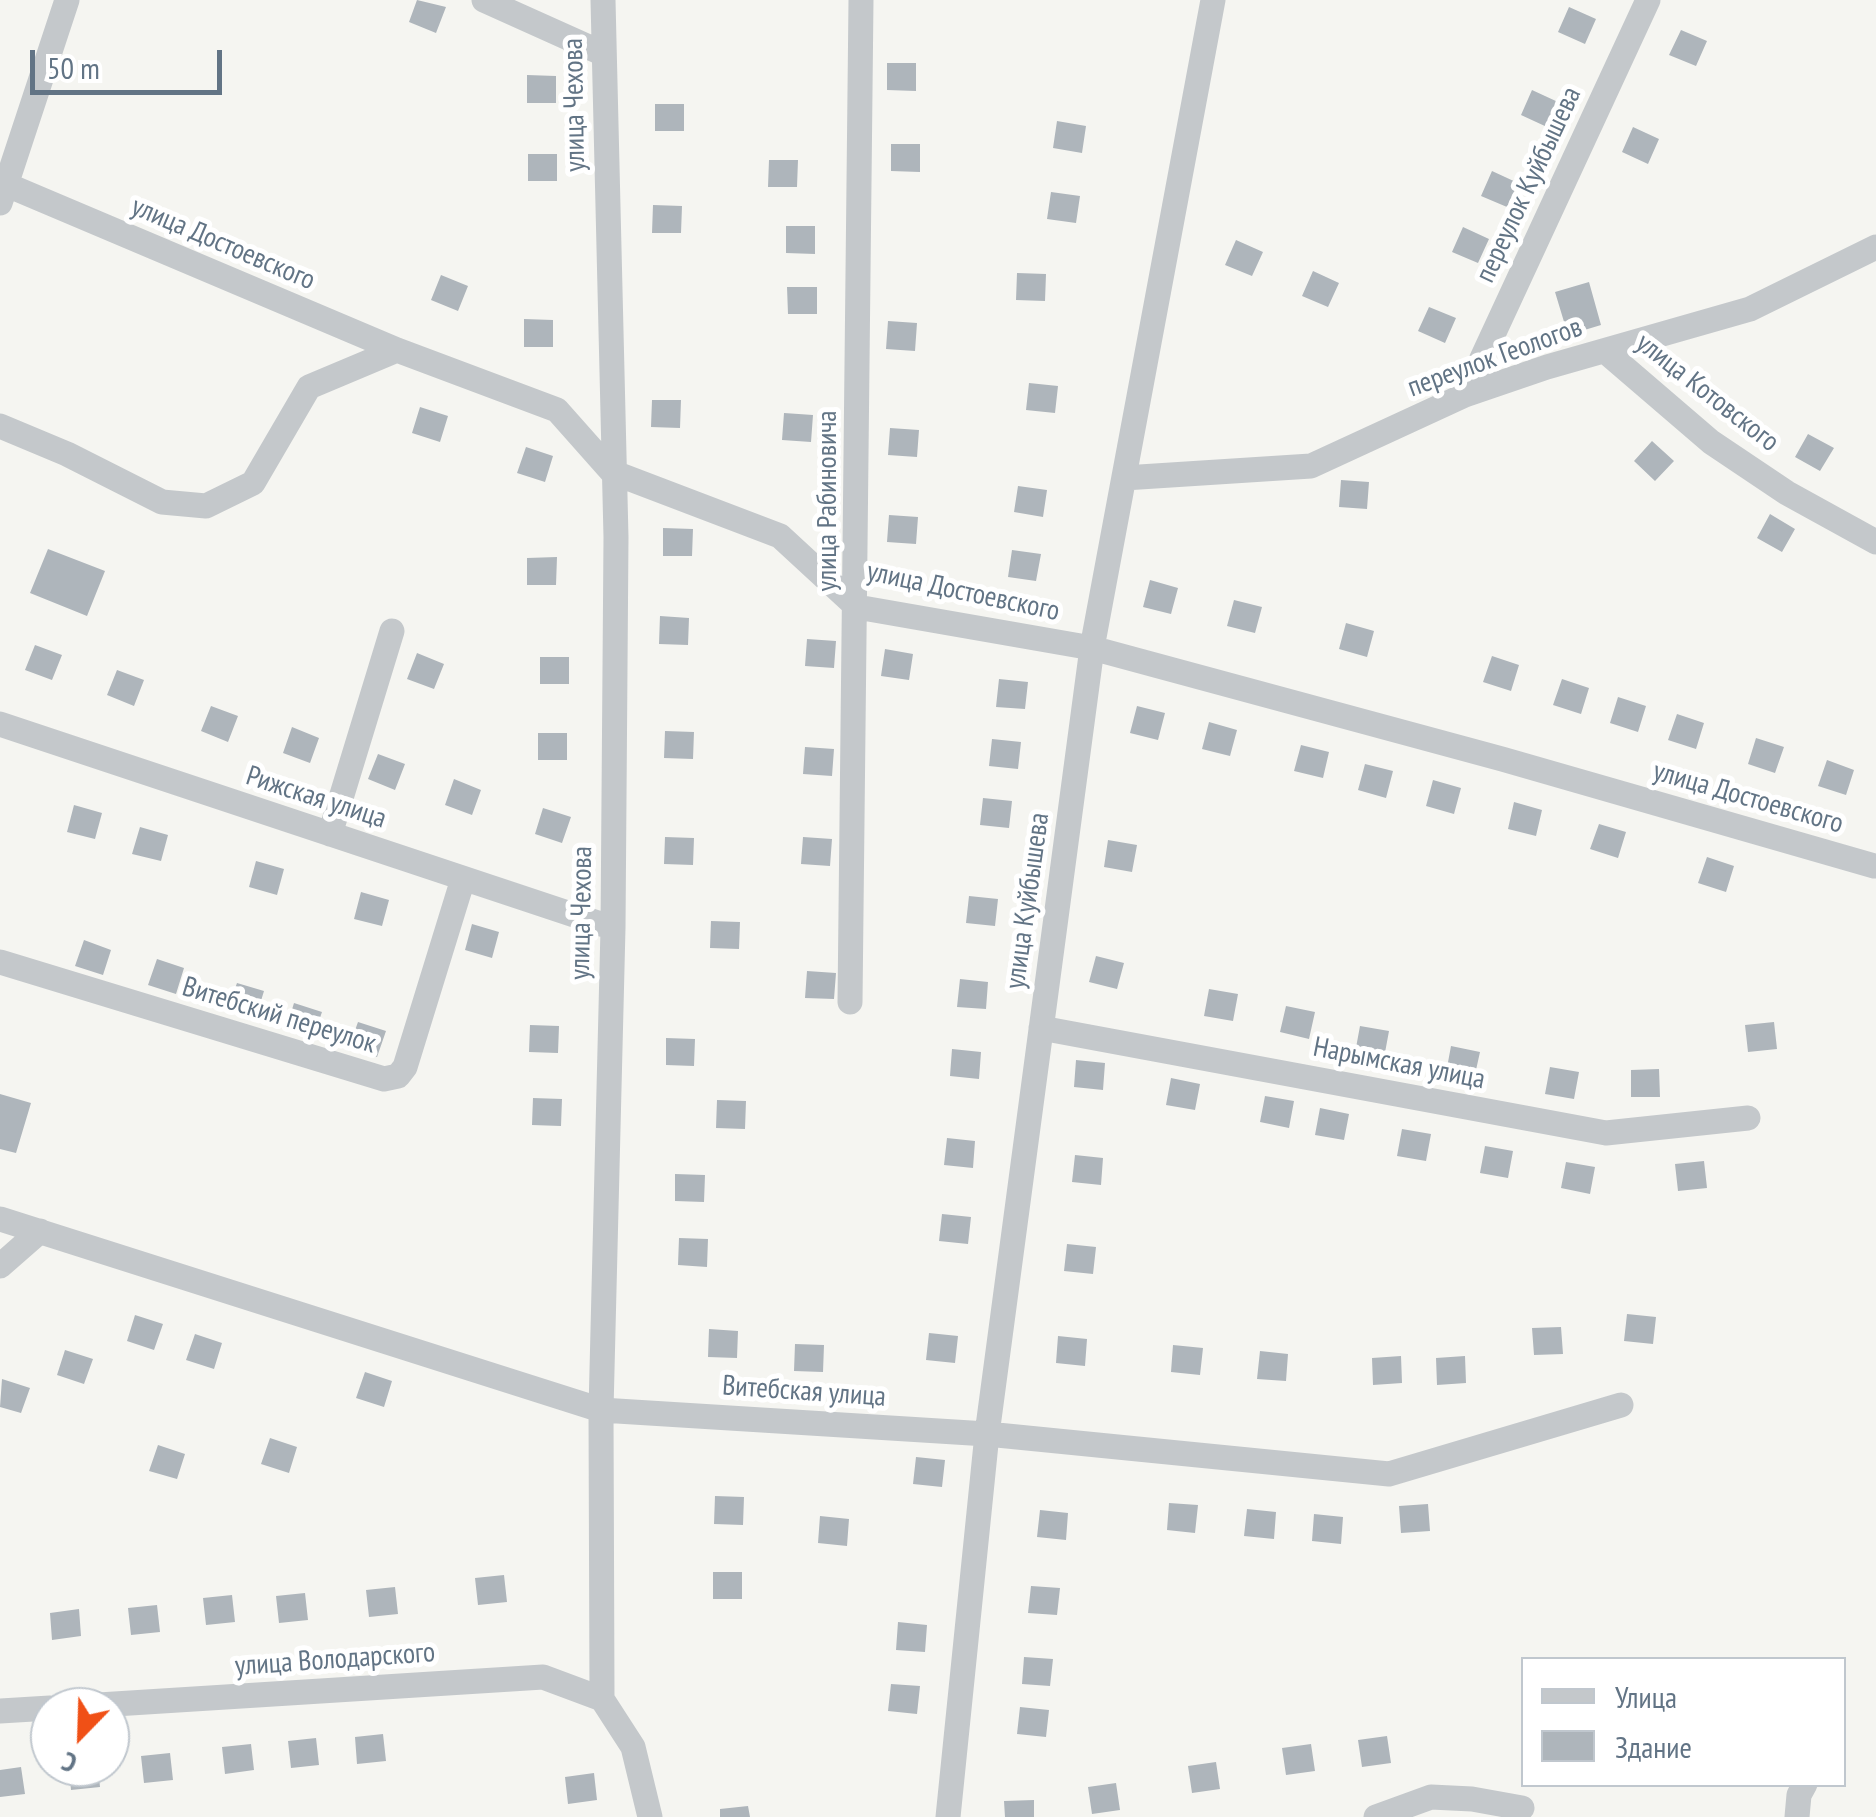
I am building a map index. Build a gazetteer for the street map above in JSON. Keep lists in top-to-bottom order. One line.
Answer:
{"streets":{"street":["улица Чехова","переулок Куйбышева","улица Достоевского","переулок Геологов","улица Котовского","улица Рабиновича","Рижская улица","улица Куйбышева","Витебский переулок","Нарымская улица","Витебская улица","улица Володарского"]},"crossings":[["улица Чехова","улица Достоевского"],["улица Чехова","Рижская улица"],["улица Чехова","Витебская улица"],["улица Чехова","улица Володарского"],["переулок Куйбышева","переулок Геологов"],["улица Достоевского","улица Рабиновича"],["улица Достоевского","улица Куйбышева"],["переулок Геологов","улица Котовского"],["переулок Геологов","улица Куйбышева"],["Рижская улица","Витебский переулок"],["улица Куйбышева","Нарымская улица"],["улица Куйбышева","Витебская улица"]],"legend":["Улица","Здание"],"scale_bar":"50 m","north":"bottom left"}
